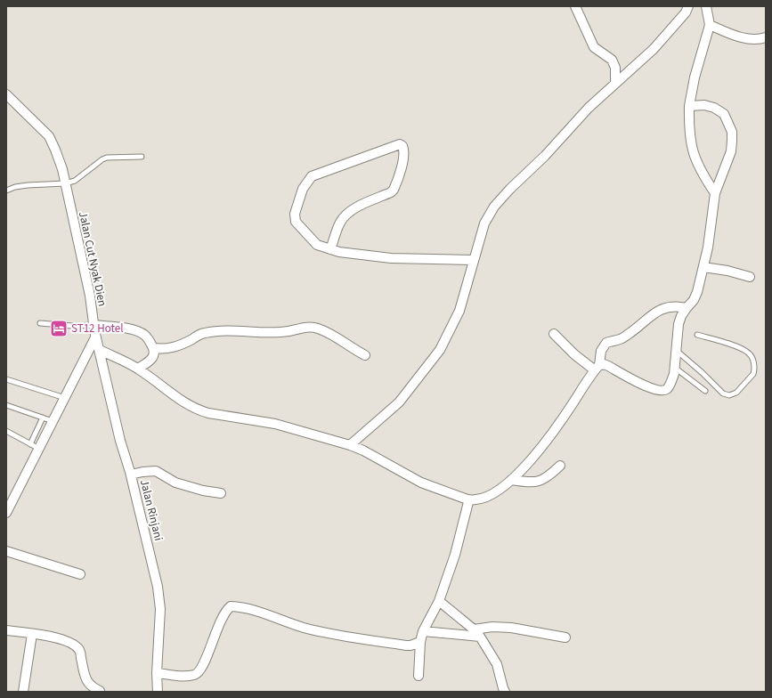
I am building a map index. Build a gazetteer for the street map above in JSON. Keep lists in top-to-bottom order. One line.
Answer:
{"streets":{"street":["Jalan Cut Nyak Dien","Jalan Rinjani"]},"crossings":[["Jalan Cut Nyak Dien","Jalan Rinjani"]],"places":{"hotel":["ST12 Hotel"]}}
